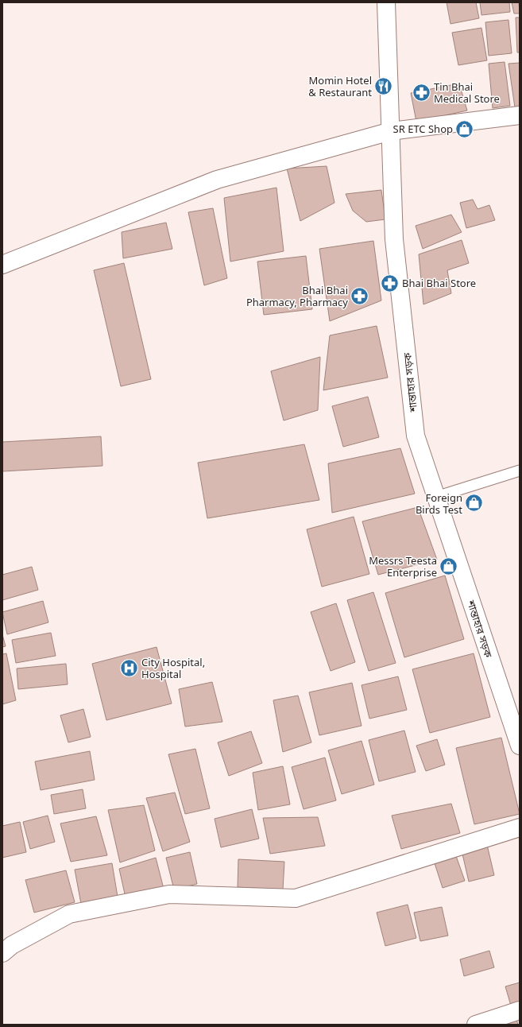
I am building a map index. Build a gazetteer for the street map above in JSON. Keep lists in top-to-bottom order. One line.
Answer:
{"streets":{"street":["শান্তাহার সড়ক"]},"places":{"restaurant":["Momin Hotel & Restaurant"],"pharmacy":["Tin Bhai Medical Store","Bhai Bhai Store","Bhai Bhai Pharmacy, Pharmacy"],"shop":["SR ETC Shop","Foreign Birds Test","Messrs Teesta Enterprise"],"hospital":["City Hospital, Hospital"]}}
